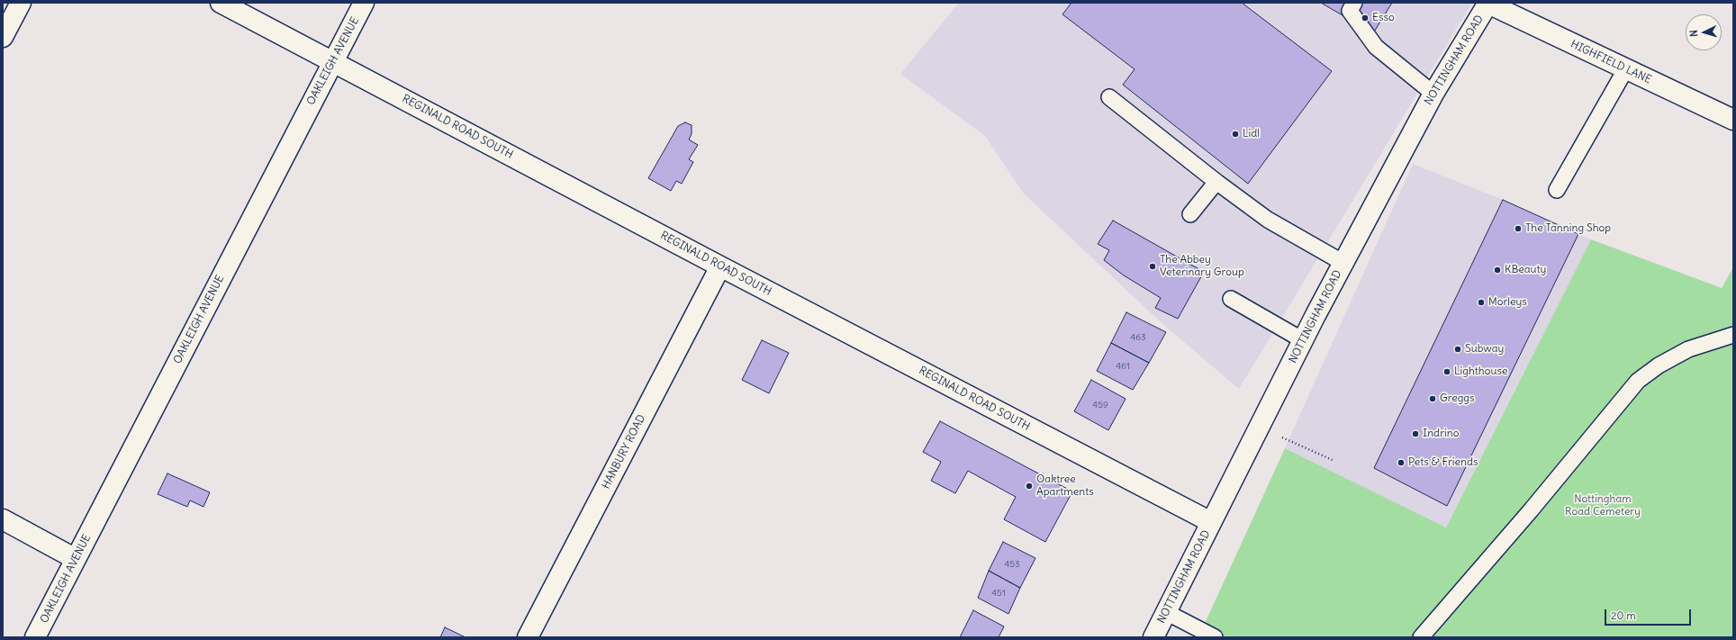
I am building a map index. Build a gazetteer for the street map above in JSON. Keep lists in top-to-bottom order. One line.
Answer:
{"streets":{"street":["NOTTINGHAM ROAD","OAKLEIGH AVENUE","HIGHFIELD LANE","REGINALD ROAD SOUTH","HANBURY ROAD"]},"crossings":[["NOTTINGHAM ROAD","HIGHFIELD LANE"],["NOTTINGHAM ROAD","REGINALD ROAD SOUTH"],["OAKLEIGH AVENUE","REGINALD ROAD SOUTH"],["REGINALD ROAD SOUTH","HANBURY ROAD"]],"parks":["Nottingham Road Cemetery"],"places":["Esso","Lidl","The Tanning Shop","The Abbey Veterinary Group","KBeauty","Morleys","Subway","Lighthouse","Greggs","Indrino","Pets & Friends","Oaktree Apartments"],"house_numbers":["463","461","459","453","451"],"scale_bar":"20 m","north":"left"}
